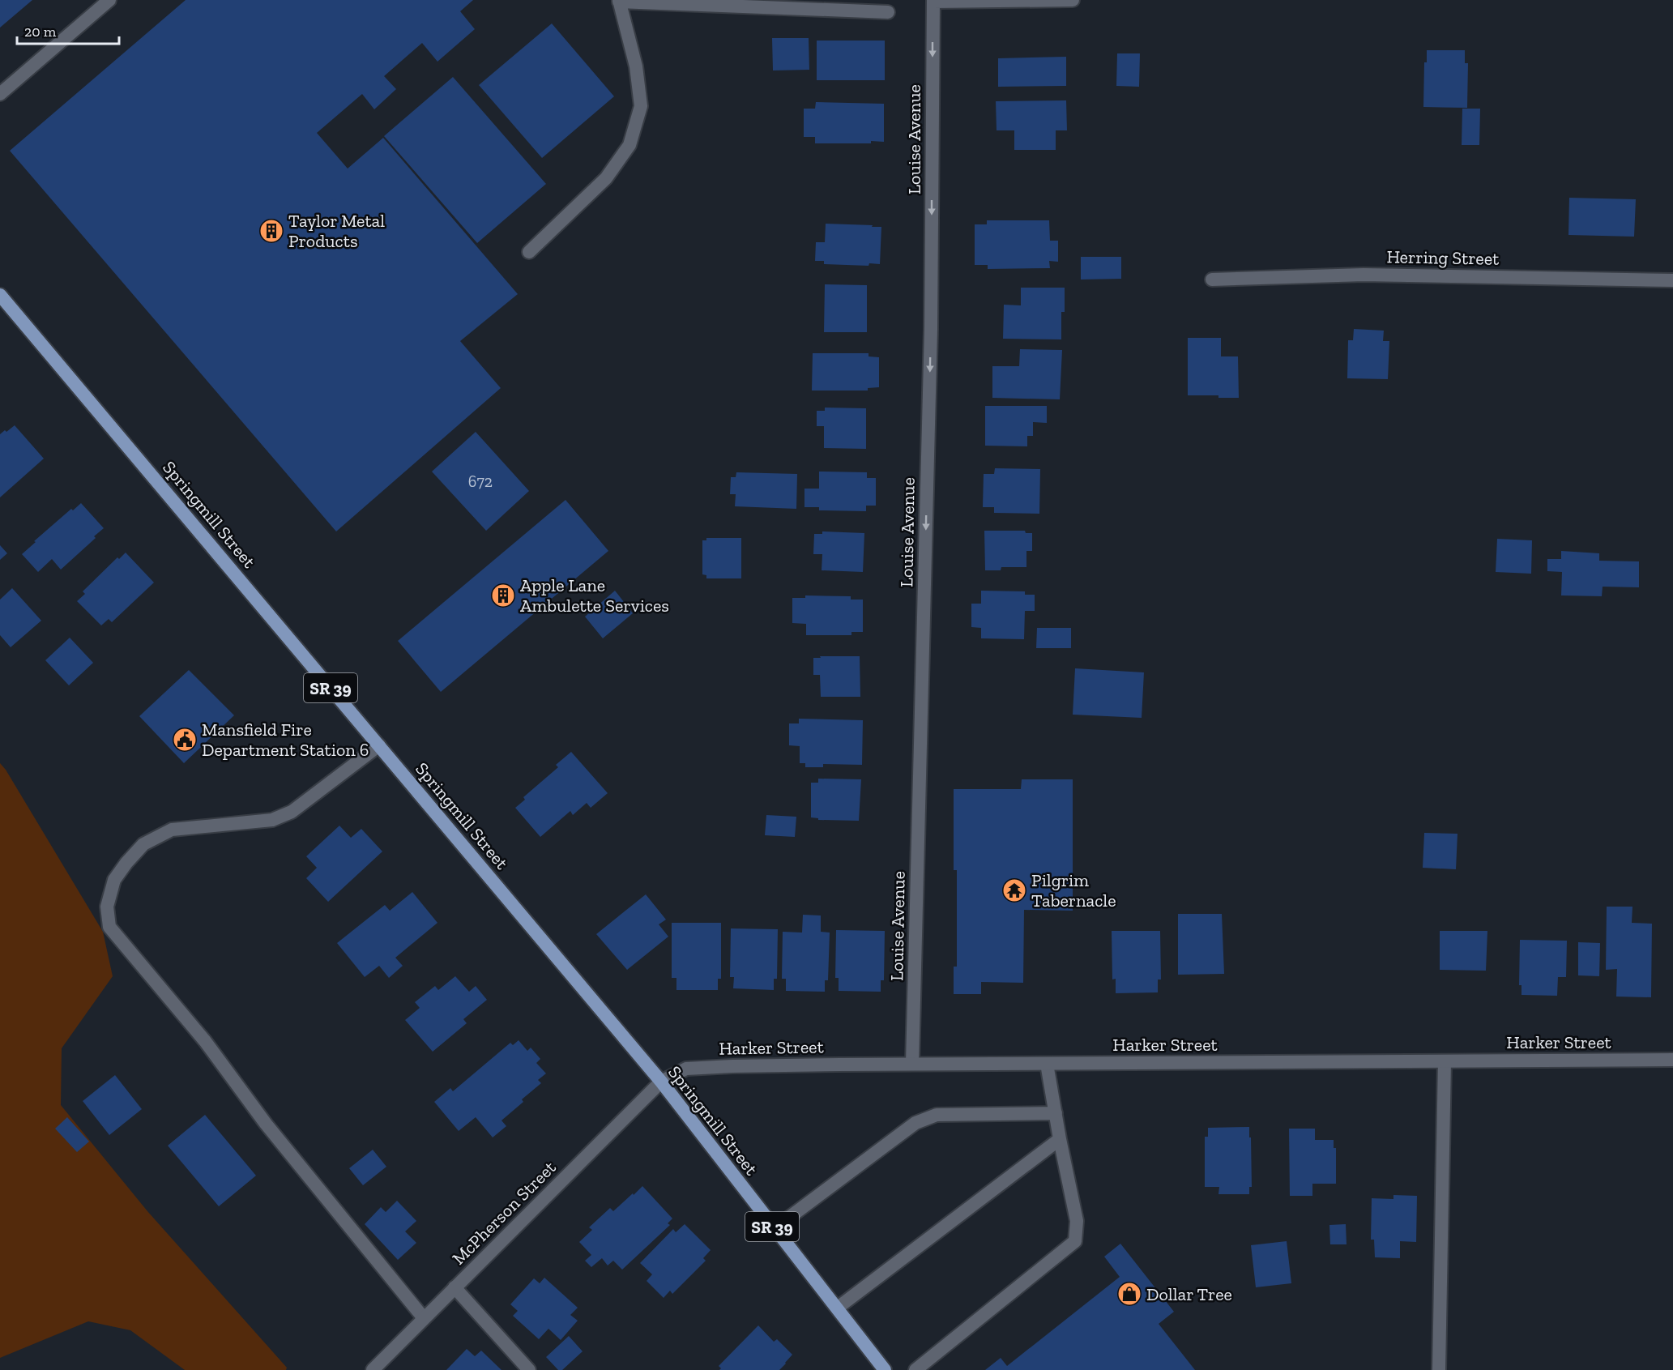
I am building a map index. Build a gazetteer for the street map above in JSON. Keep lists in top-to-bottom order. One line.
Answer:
{"streets":{"main road":["Springmill Street","SR 39"],"street":["Louise Avenue","Herring Street","Harker Street","McPherson Street"]},"crossings":[["Louise Avenue","Harker Street"],["Springmill Street","Harker Street"],["Springmill Street","McPherson Street"],["Harker Street","McPherson Street"]],"one_way":["Louise Avenue"],"places":{"building":["Taylor Metal Products","Apple Lane Ambulette Services"],"public building":["Mansfield Fire Department Station 6"],"temple":["Pilgrim Tabernacle"],"shop":["Dollar Tree"]},"house_numbers":["672"],"scale_bar":"20 m"}
